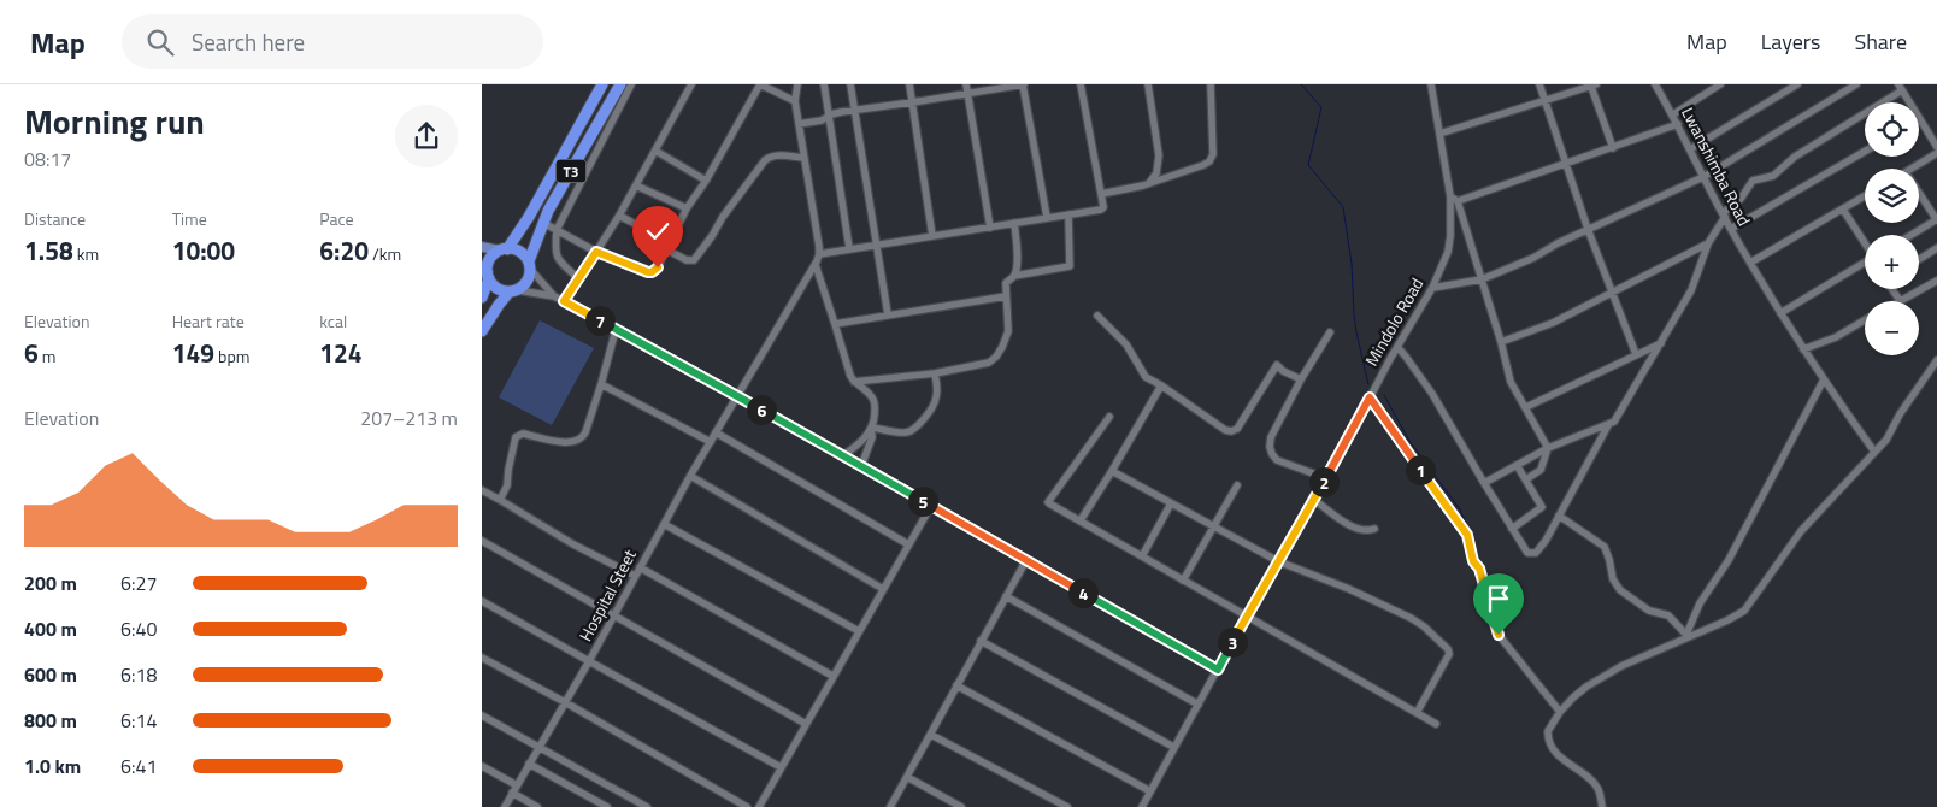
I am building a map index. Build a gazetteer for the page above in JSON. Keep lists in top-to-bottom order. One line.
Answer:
{"streets":{"highway":["T3"],"street":["Lwanshimba Road","Mindolo Road","Hospital Steet"]},"page":{"header":"Map","search":"Search here","nav":["Map","Layers","Share"],"heading":["Morning run","08:17"],"map_buttons":["+","−"],"stats":[["Distance","1.58 km"],["Time","10:00"],["Pace","6:20 /km"],["Elevation","6 m"],["Heart rate","149 bpm"],["kcal","124"]],"pins":["7","6","1","2","5","4","3"],"chart":["Elevation","207–213 m"],"list":[{"name":"200 m","note":"6:27"},{"name":"400 m","note":"6:40"},{"name":"600 m","note":"6:18"},{"name":"800 m","note":"6:14"},{"name":"1.0 km","note":"6:41"}]}}
